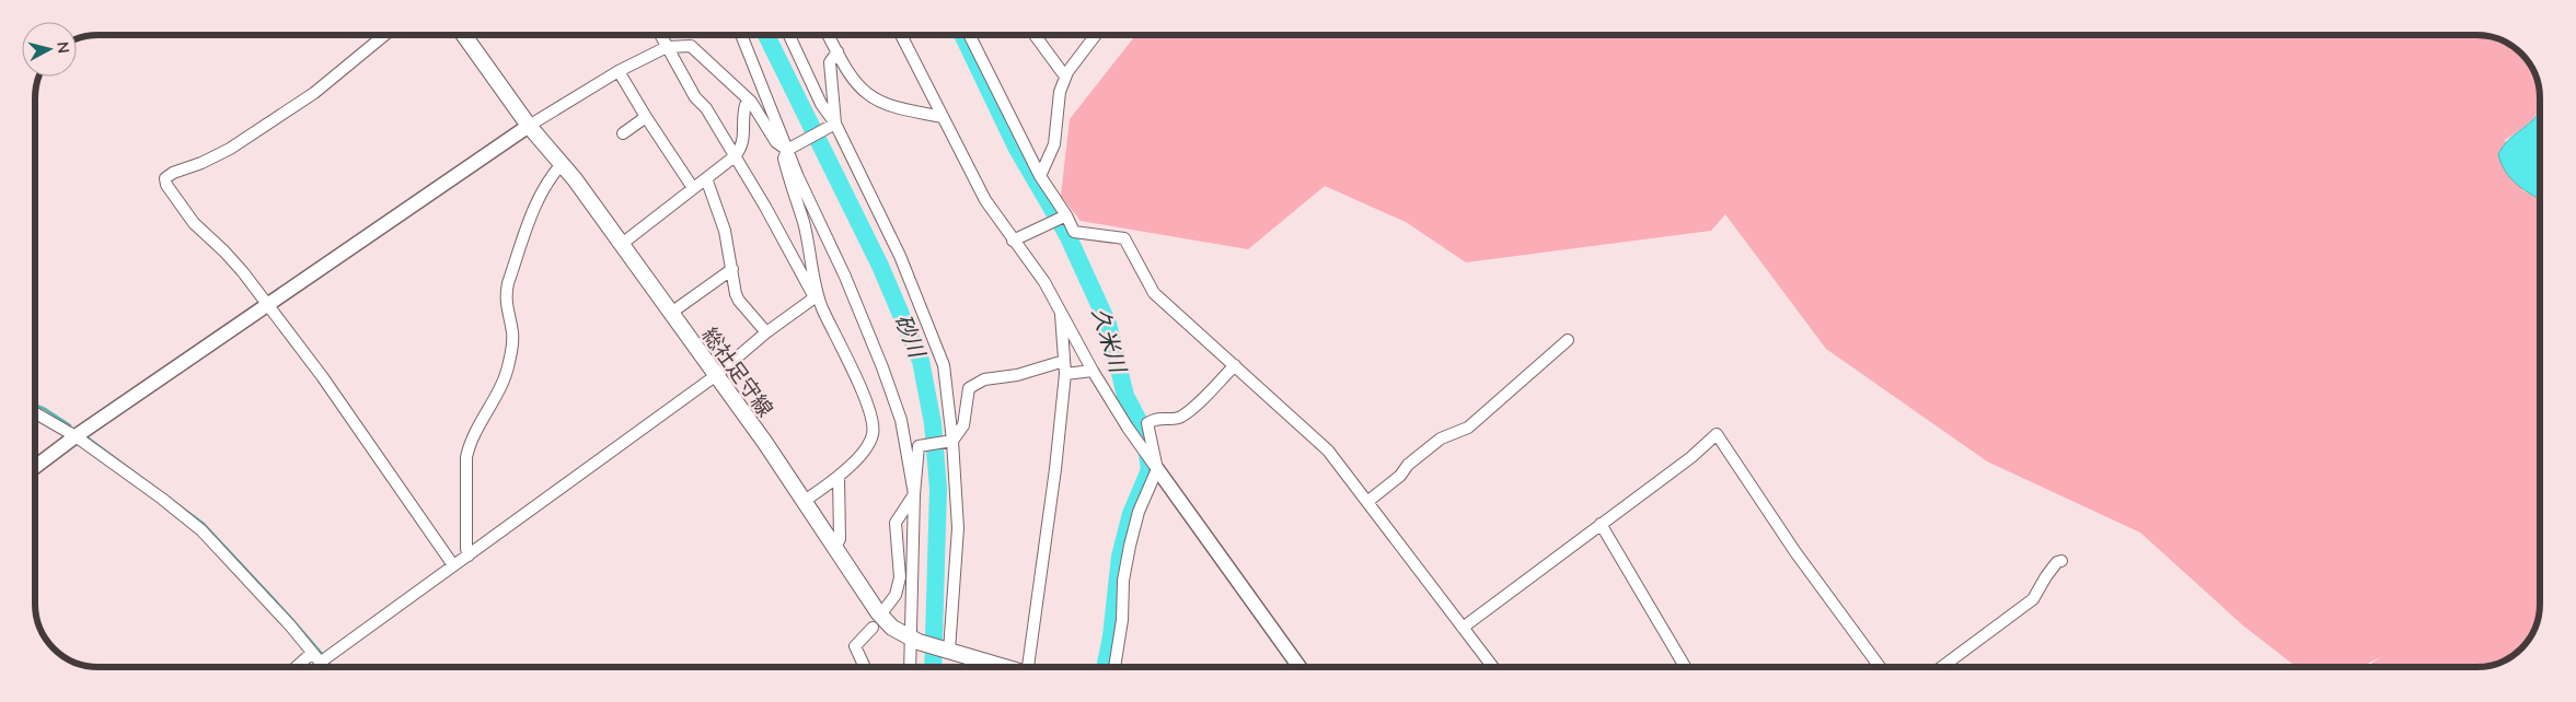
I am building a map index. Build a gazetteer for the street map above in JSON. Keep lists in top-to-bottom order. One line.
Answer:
{"streets":{"main road":["総社足守線"]},"water":["砂川","久米川"],"north":"right"}
